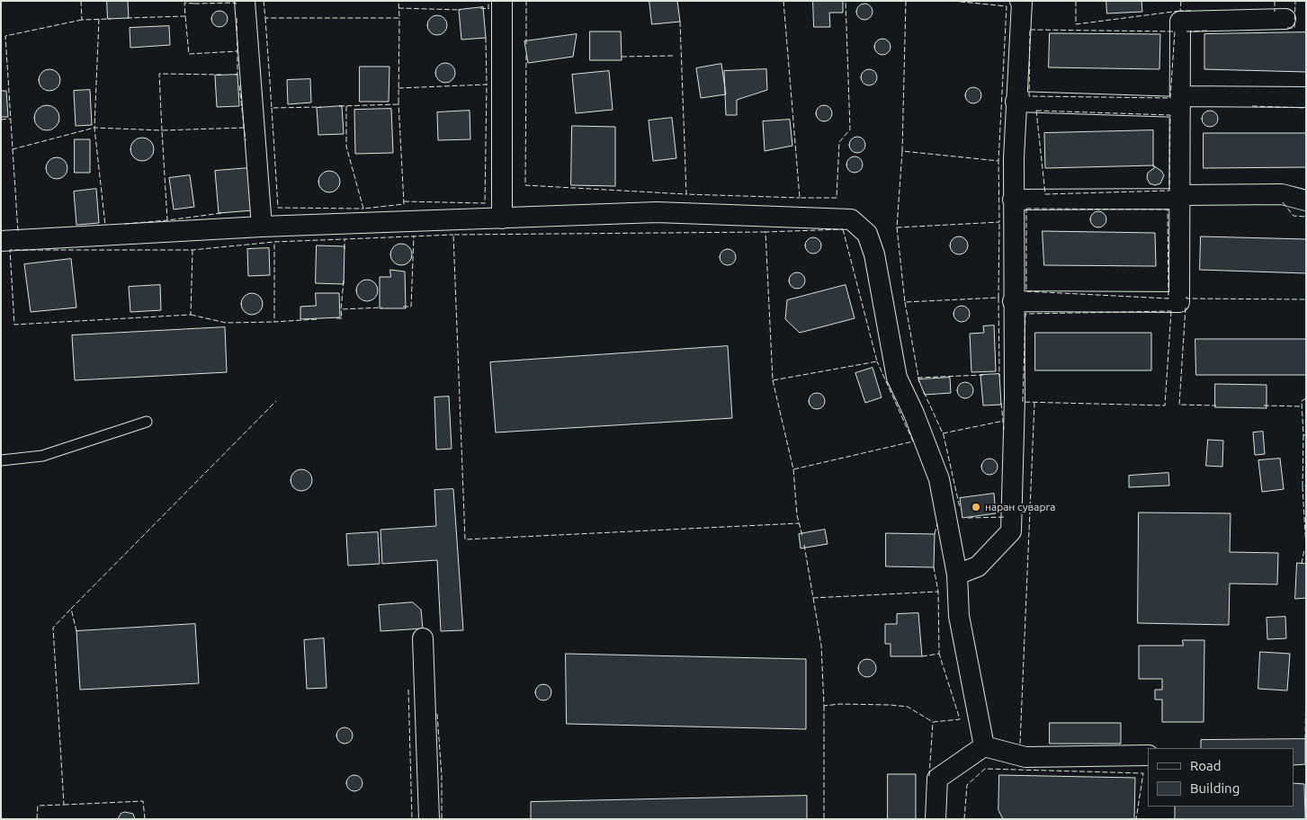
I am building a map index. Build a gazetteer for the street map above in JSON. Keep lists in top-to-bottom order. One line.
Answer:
{"places":["наран суварга"],"legend":["Road","Building"]}
